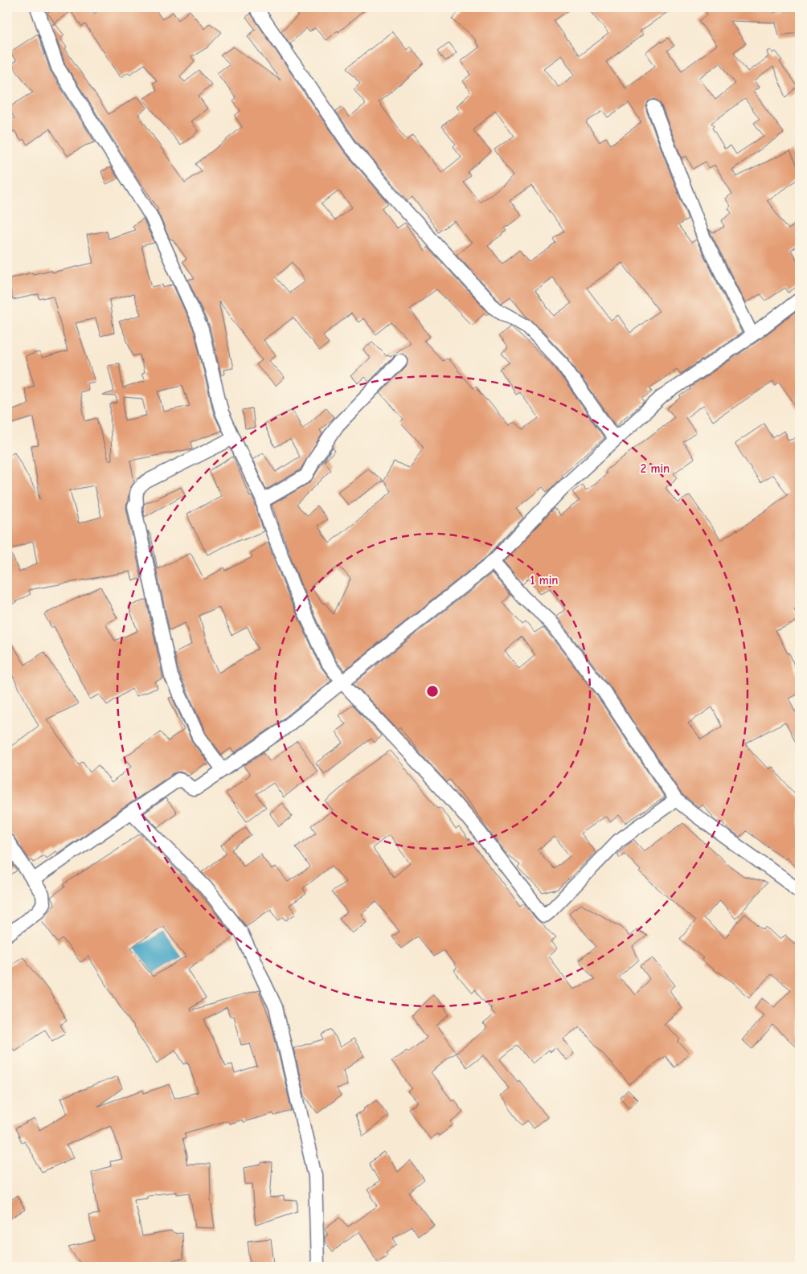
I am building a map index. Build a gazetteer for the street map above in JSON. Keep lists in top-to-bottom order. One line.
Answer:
{"rings":["2 min","1 min"]}
